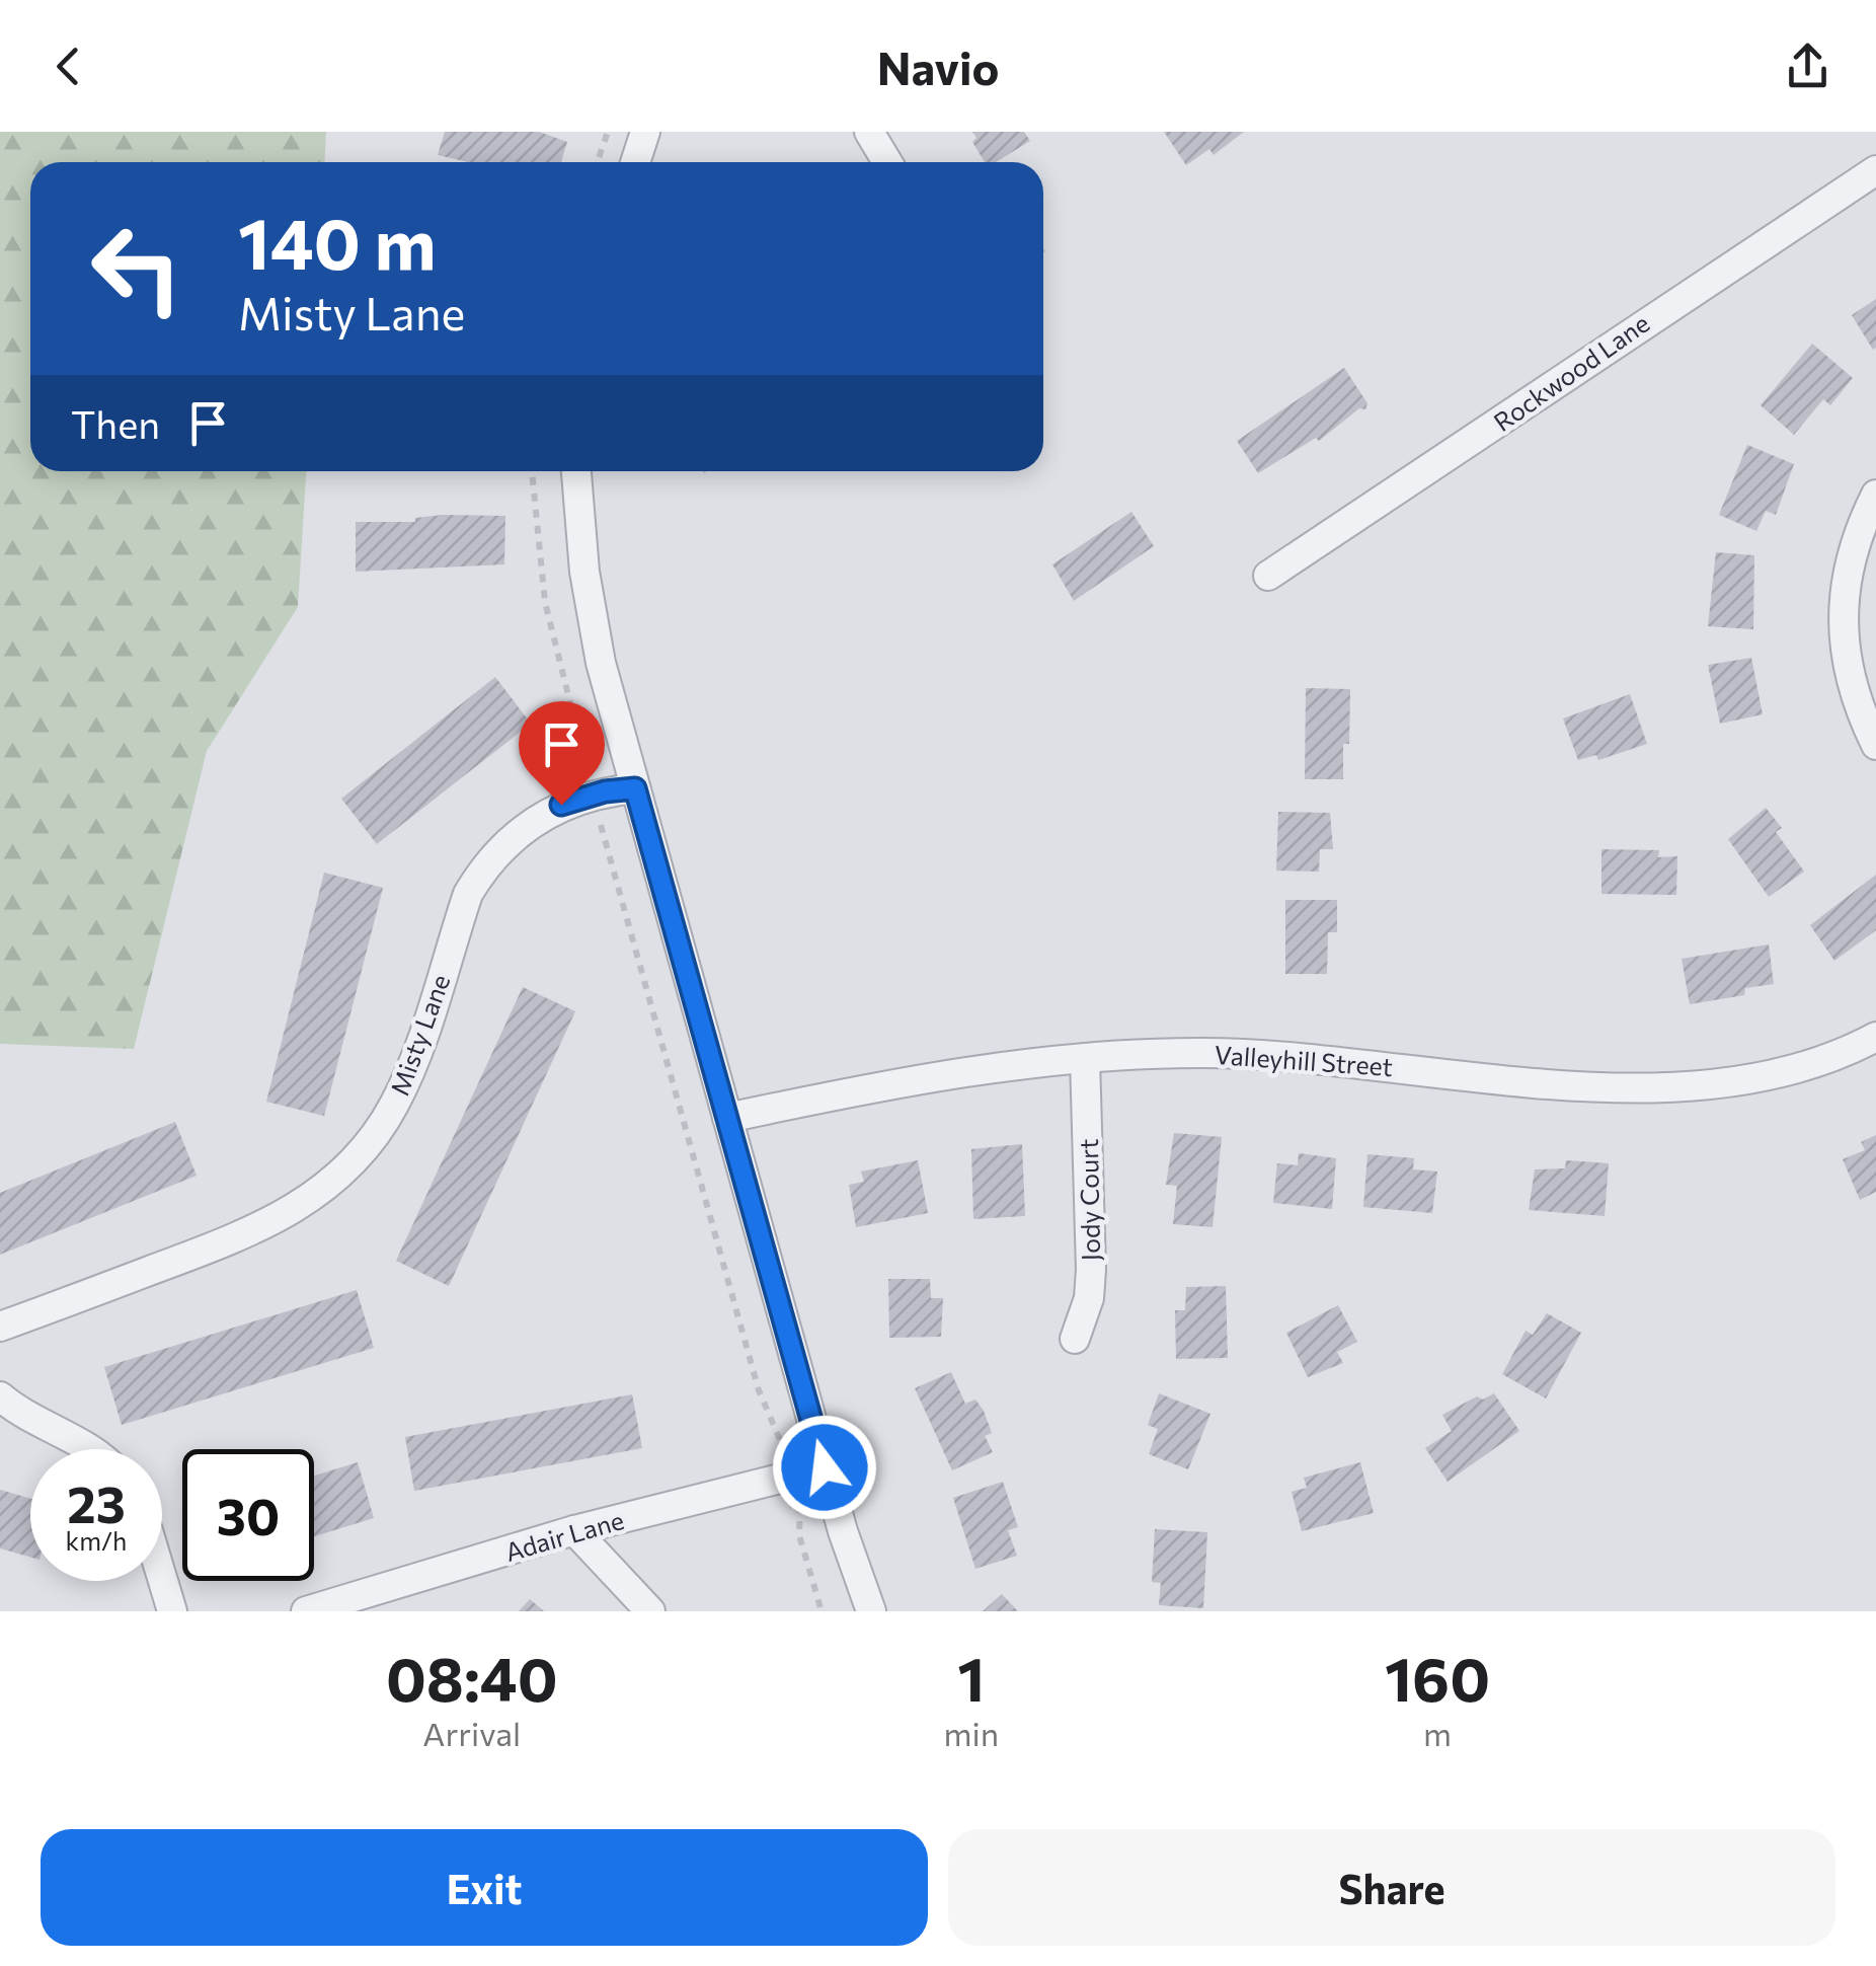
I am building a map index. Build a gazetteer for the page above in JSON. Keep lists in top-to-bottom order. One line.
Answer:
{"streets":{"street":["Rockwood Lane","Misty Lane","Valleyhill Street","Jody Court","Adair Lane"]},"crossings":[["Valleyhill Street","Jody Court"]],"page":{"header":"Navio","turn":["140 m","Misty Lane"],"then":"Then","speed":"23 km/h","limit":"30","eta":["08:40","Arrival","1","min","160","m"],"buttons":["Exit","Share"]}}
